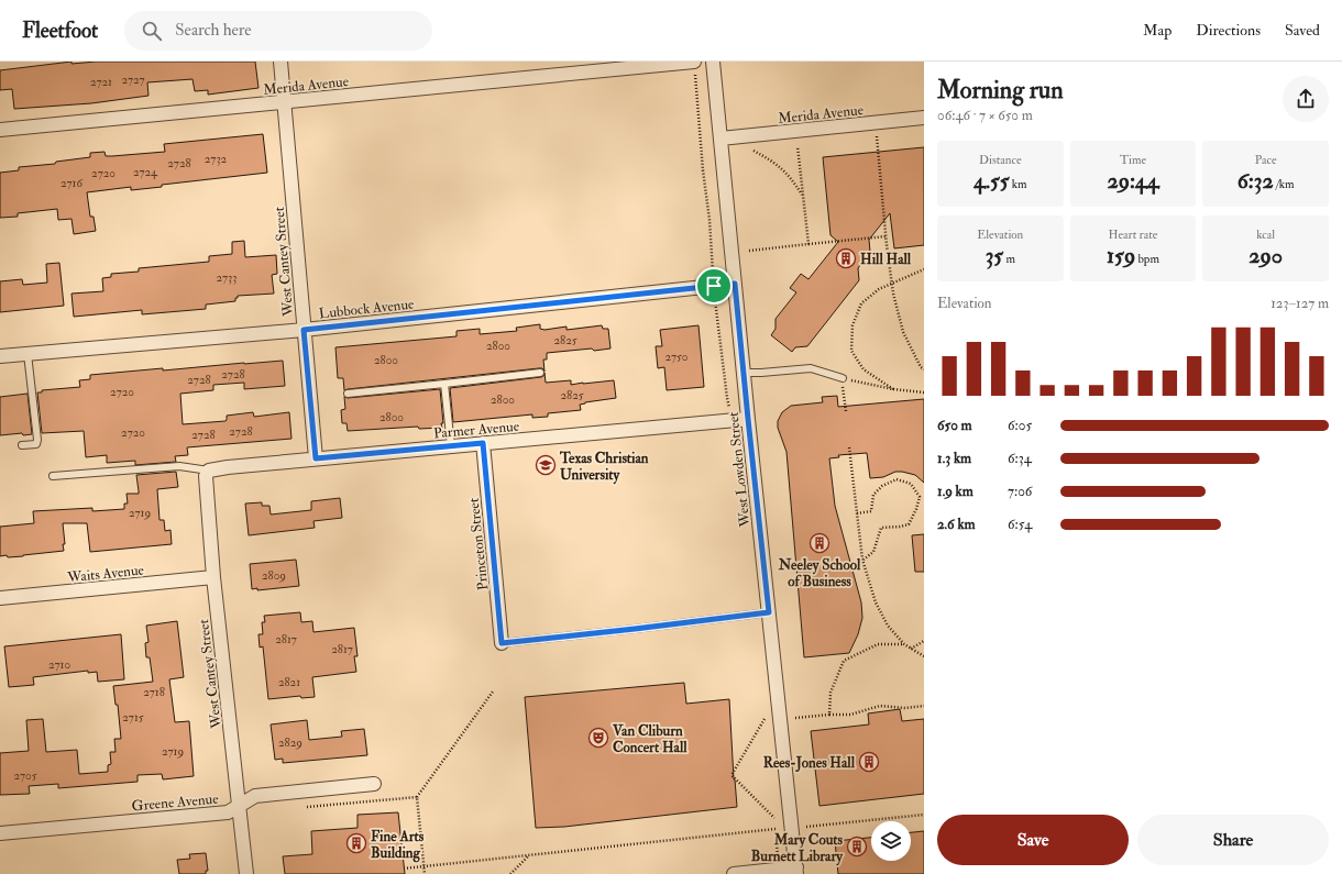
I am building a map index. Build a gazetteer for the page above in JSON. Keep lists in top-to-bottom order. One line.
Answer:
{"streets":{"street":["Merida Avenue","West Cantey Street","Lubbock Avenue","Parmer Avenue","West Lowden Street","Princeton Street","Waits Avenue","Greene Avenue"]},"crossings":[["Merida Avenue","West Cantey Street"],["Merida Avenue","West Lowden Street"],["West Cantey Street","Lubbock Avenue"],["West Cantey Street","Parmer Avenue"],["West Cantey Street","Waits Avenue"],["West Cantey Street","Greene Avenue"],["Lubbock Avenue","West Lowden Street"],["Parmer Avenue","West Lowden Street"],["Parmer Avenue","Princeton Street"]],"places":{"building":["Hill Hall","Neeley School of Business","Rees-Jones Hall","Fine Arts Building","Mary Couts Burnett Library"],"school or university":["Texas Christian University"],"theatre":["Van Cliburn Concert Hall"]},"house_numbers":["2727","2721","2732","2728","2724","2720","2716","2733","2825","2800","2750","2800","2728","2728","2720","2825","2800","2800","2728","2720","2728","2719","2809","2817","2817","2710","2821","2718","2715","2829","2719","2705"],"page":{"header":"Fleetfoot","search":"Search here","nav":["Map","Directions","Saved"],"heading":["Morning run","06:46 · 7 × 650 m"],"stats":[["Distance","4.55 km"],["Time","29:44"],["Pace","6:32 /km"],["Elevation","35 m"],["Heart rate","159 bpm"],["kcal","290"]],"chart":["Elevation","123–127 m"],"list":[{"name":"650 m","note":"6:05"},{"name":"1.3 km","note":"6:34"},{"name":"1.9 km","note":"7:06"},{"name":"2.6 km","note":"6:54"}],"buttons":["Save","Share"]}}
